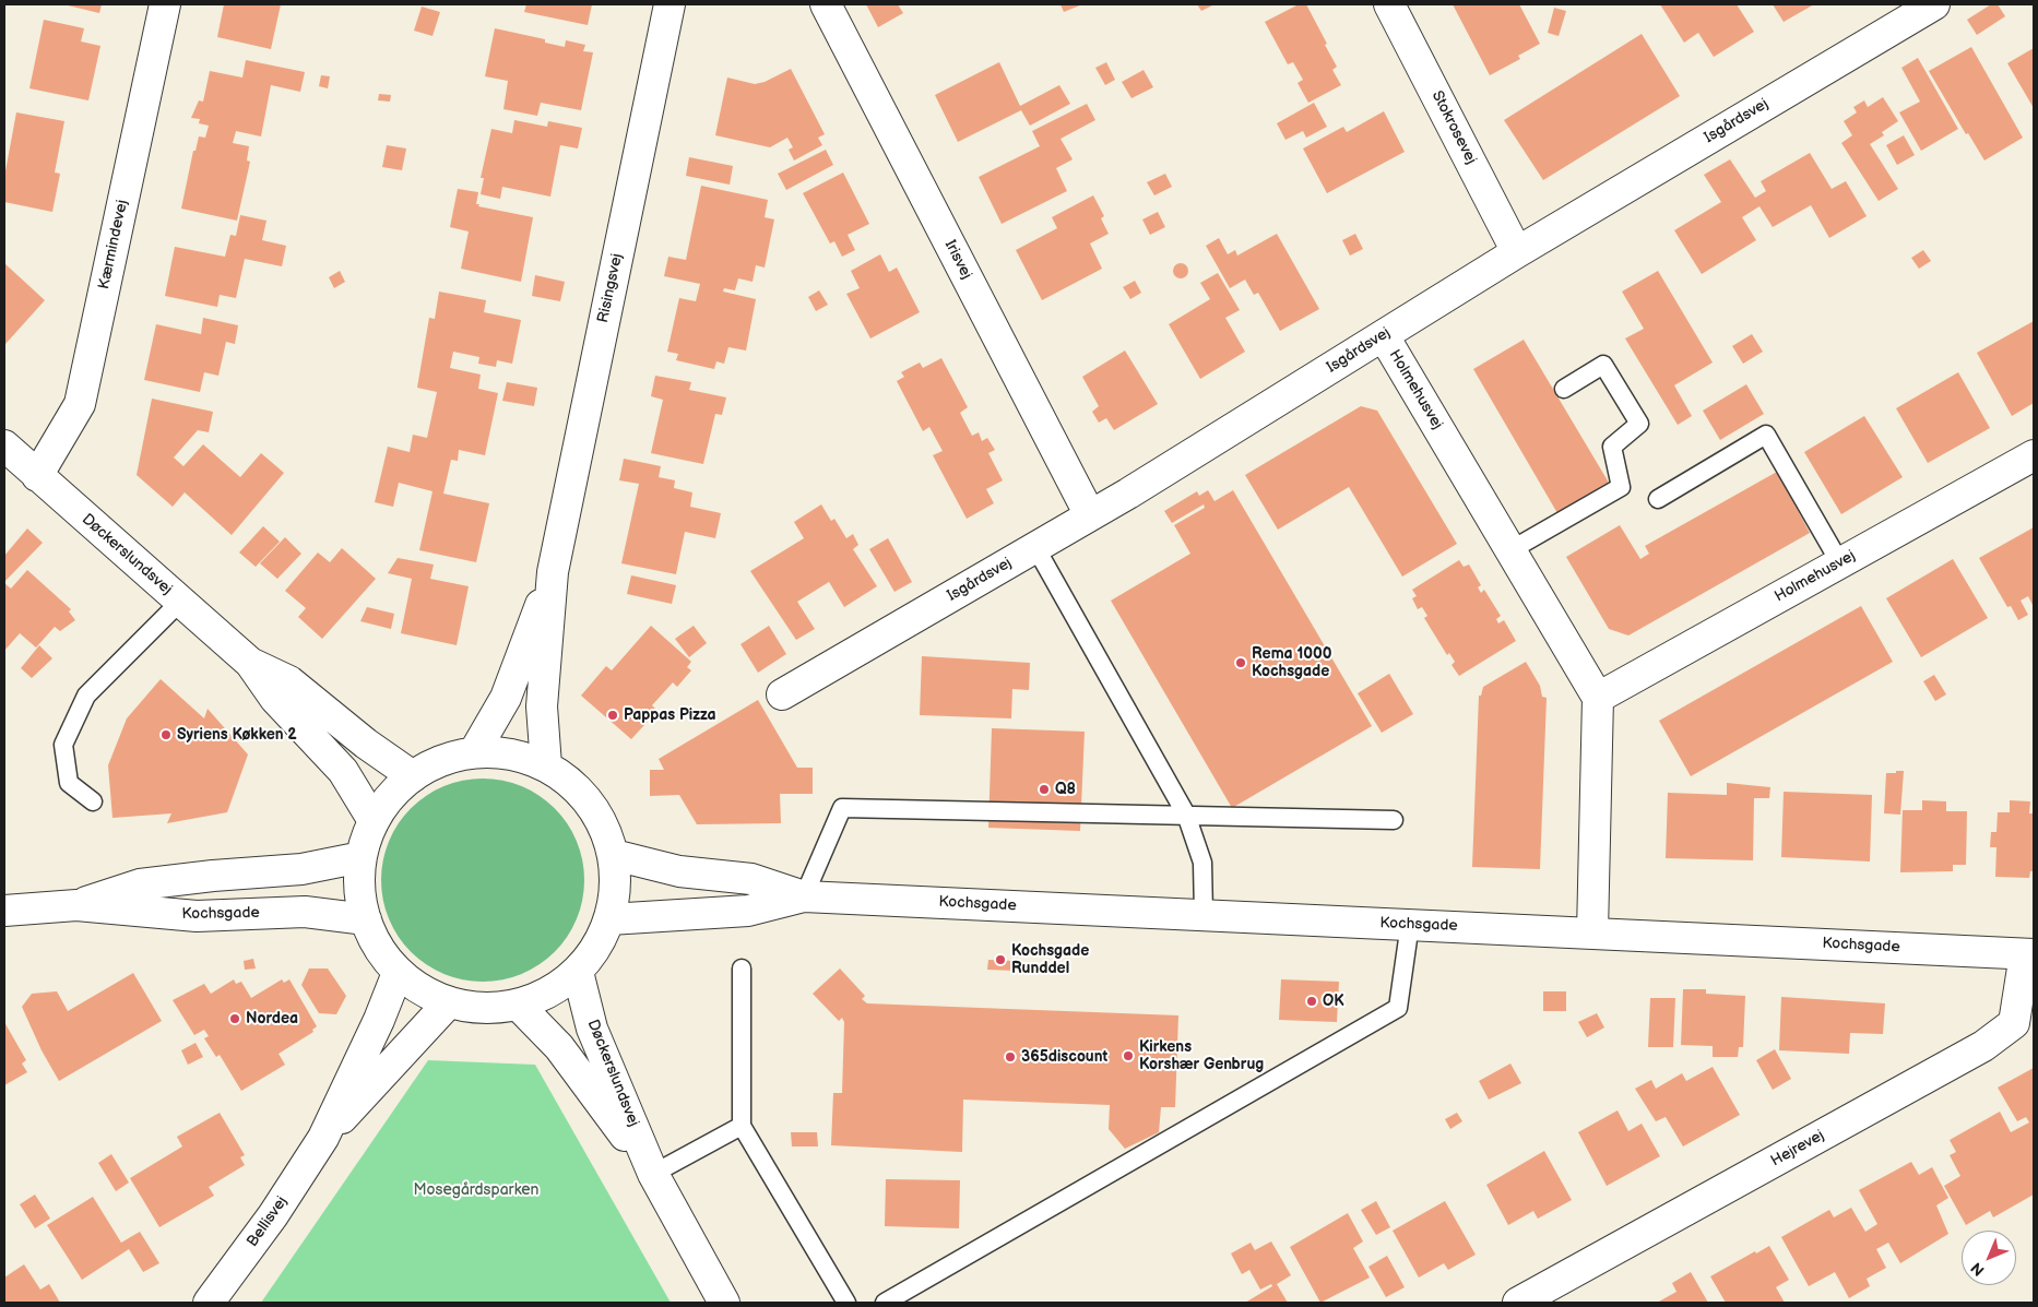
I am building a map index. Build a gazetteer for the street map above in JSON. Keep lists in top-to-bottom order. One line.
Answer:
{"streets":{"street":["Isgårdsvej","Stokrosevej","Kærmindevej","Irisvej","Risingsvej","Holmehusvej","Døckerslundsvej","Kochsgade","Hejrevej","Bellisvej"]},"crossings":[["Isgårdsvej","Stokrosevej"],["Isgårdsvej","Irisvej"],["Isgårdsvej","Holmehusvej"],["Kærmindevej","Døckerslundsvej"],["Kochsgade","Hejrevej"]],"parks":["Mosegårdsparken"],"places":["Rema 1000 Kochsgade","Pappas Pizza","Syriens Køkken 2","Q8","Kochsgade Runddel","OK","Nordea","Kirkens Korshær Genbrug","365discount"],"north":"bottom left"}
